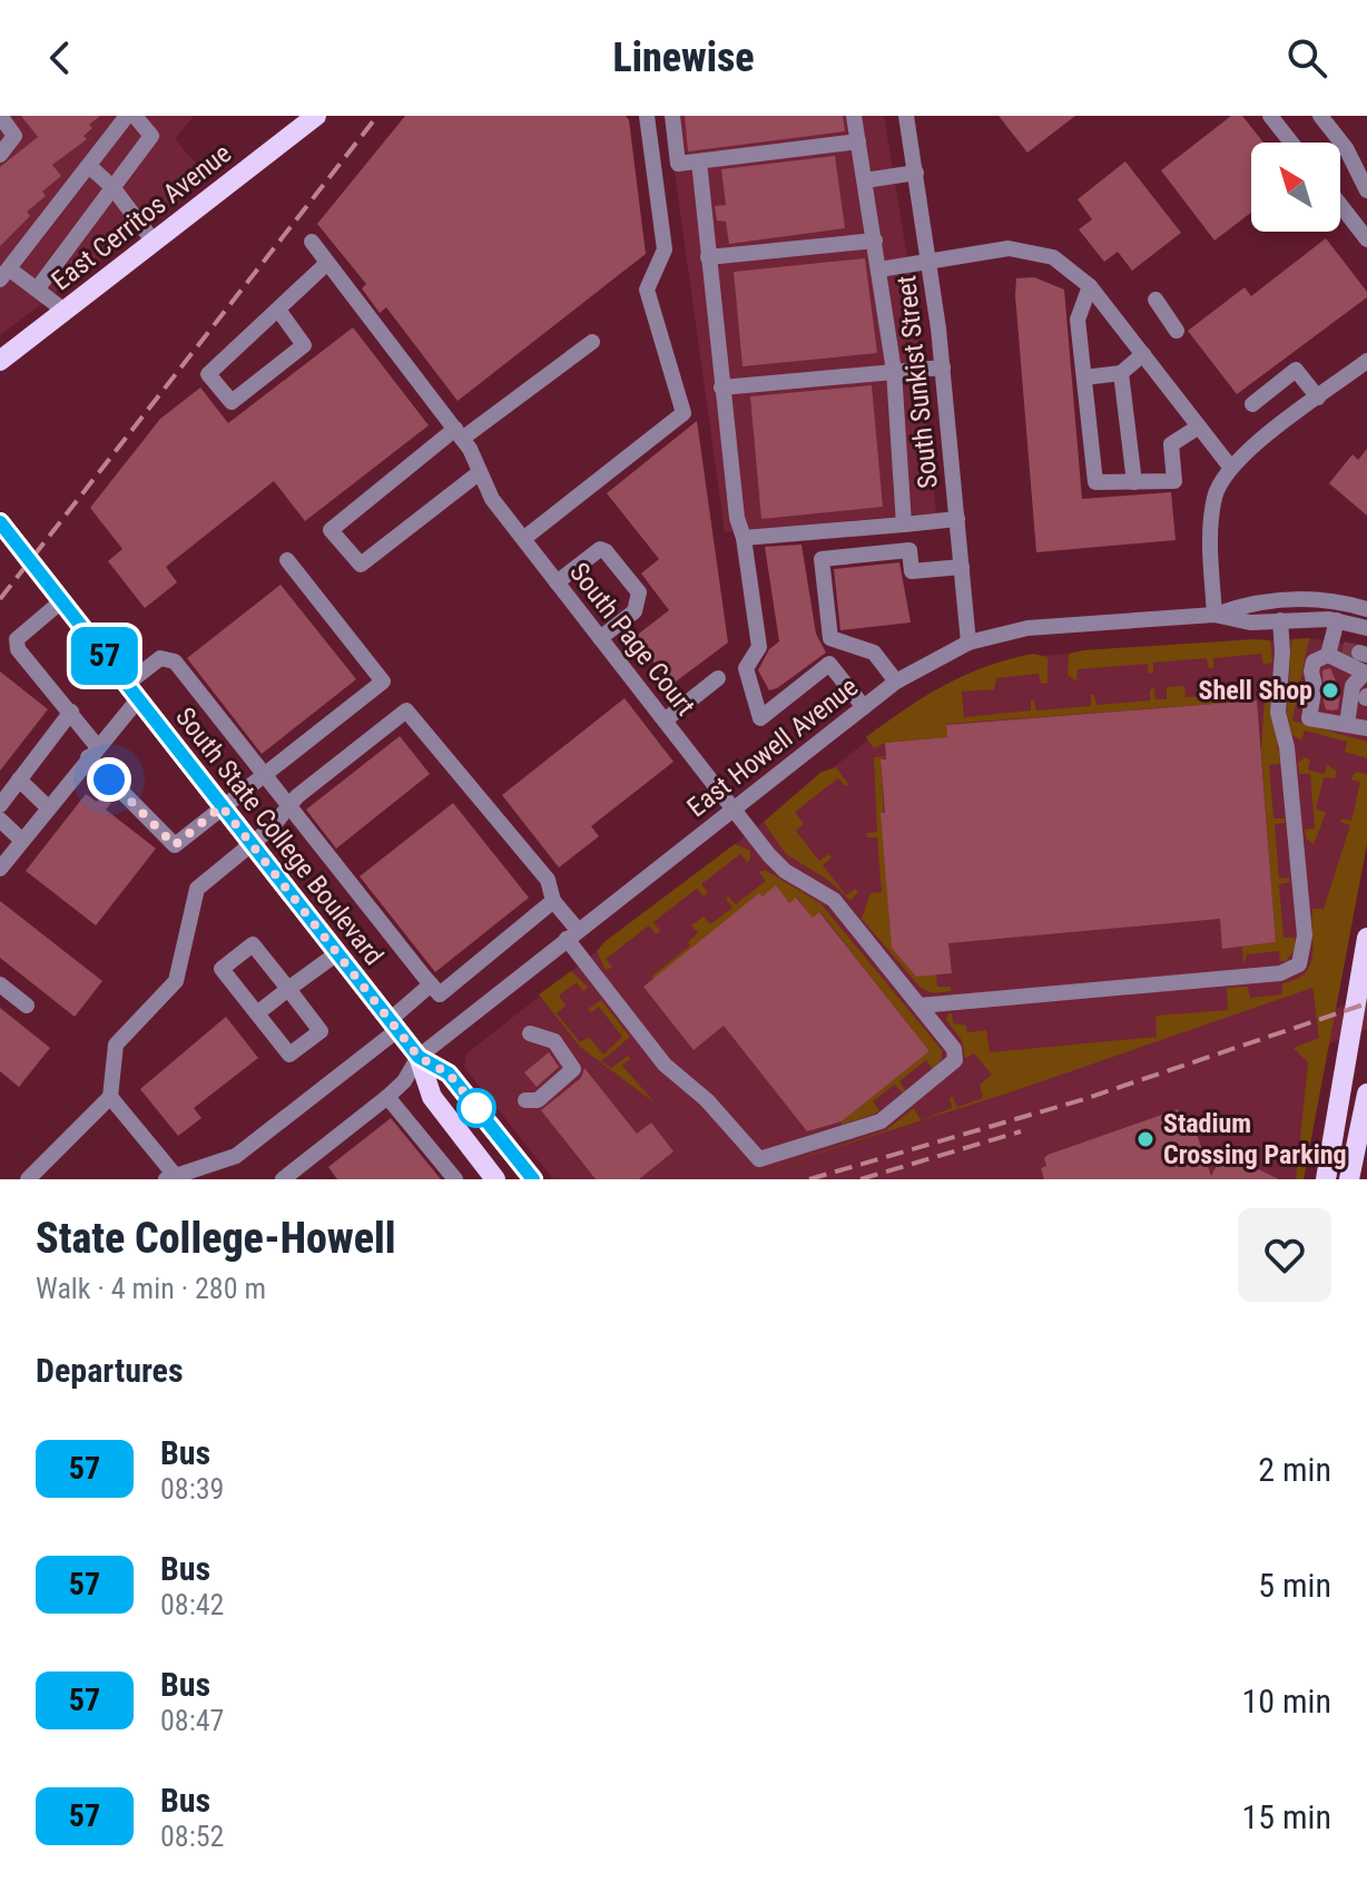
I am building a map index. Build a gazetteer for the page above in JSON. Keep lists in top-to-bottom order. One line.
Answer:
{"streets":{"main road":["East Cerritos Avenue","South State College Boulevard"],"street":["South Sunkist Street","South Page Court","East Howell Avenue"]},"crossings":[["South Sunkist Street","East Howell Avenue"],["South Page Court","East Howell Avenue"],["East Howell Avenue","South State College Boulevard"]],"places":["Shell Shop","Stadium Crossing Parking"],"lines":["bus line 57"],"north":"top left","page":{"header":"Linewise","on_map":"57","heading":[["State College-Howell","Walk · 4 min · 280 m"],"Departures"],"list":[{"mark":"57","name":"Bus","note":"08:39","value":"2 min"},{"mark":"57","name":"Bus","note":"08:42","value":"5 min"},{"mark":"57","name":"Bus","note":"08:47","value":"10 min"},{"mark":"57","name":"Bus","note":"08:52","value":"15 min"}]}}
